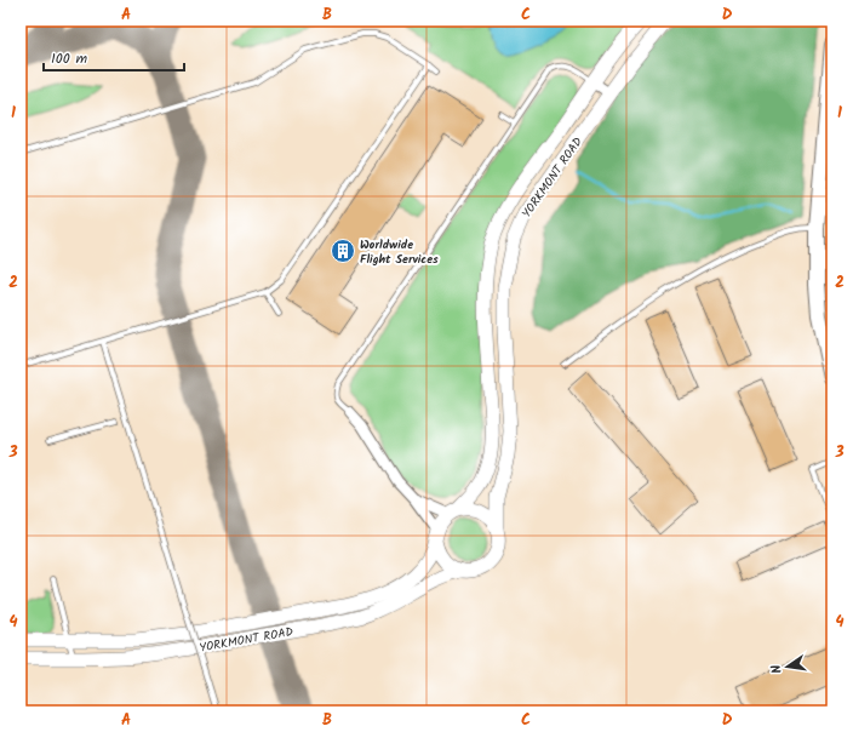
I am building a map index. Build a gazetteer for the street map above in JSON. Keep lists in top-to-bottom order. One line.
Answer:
{"streets":{"street":["YORKMONT ROAD"]},"places":{"building":["Worldwide Flight Services"]},"scale_bar":"100 m","north":"left","grid":{"columns":["A","B","C","D"],"rows":["1","2","3","4"]}}
